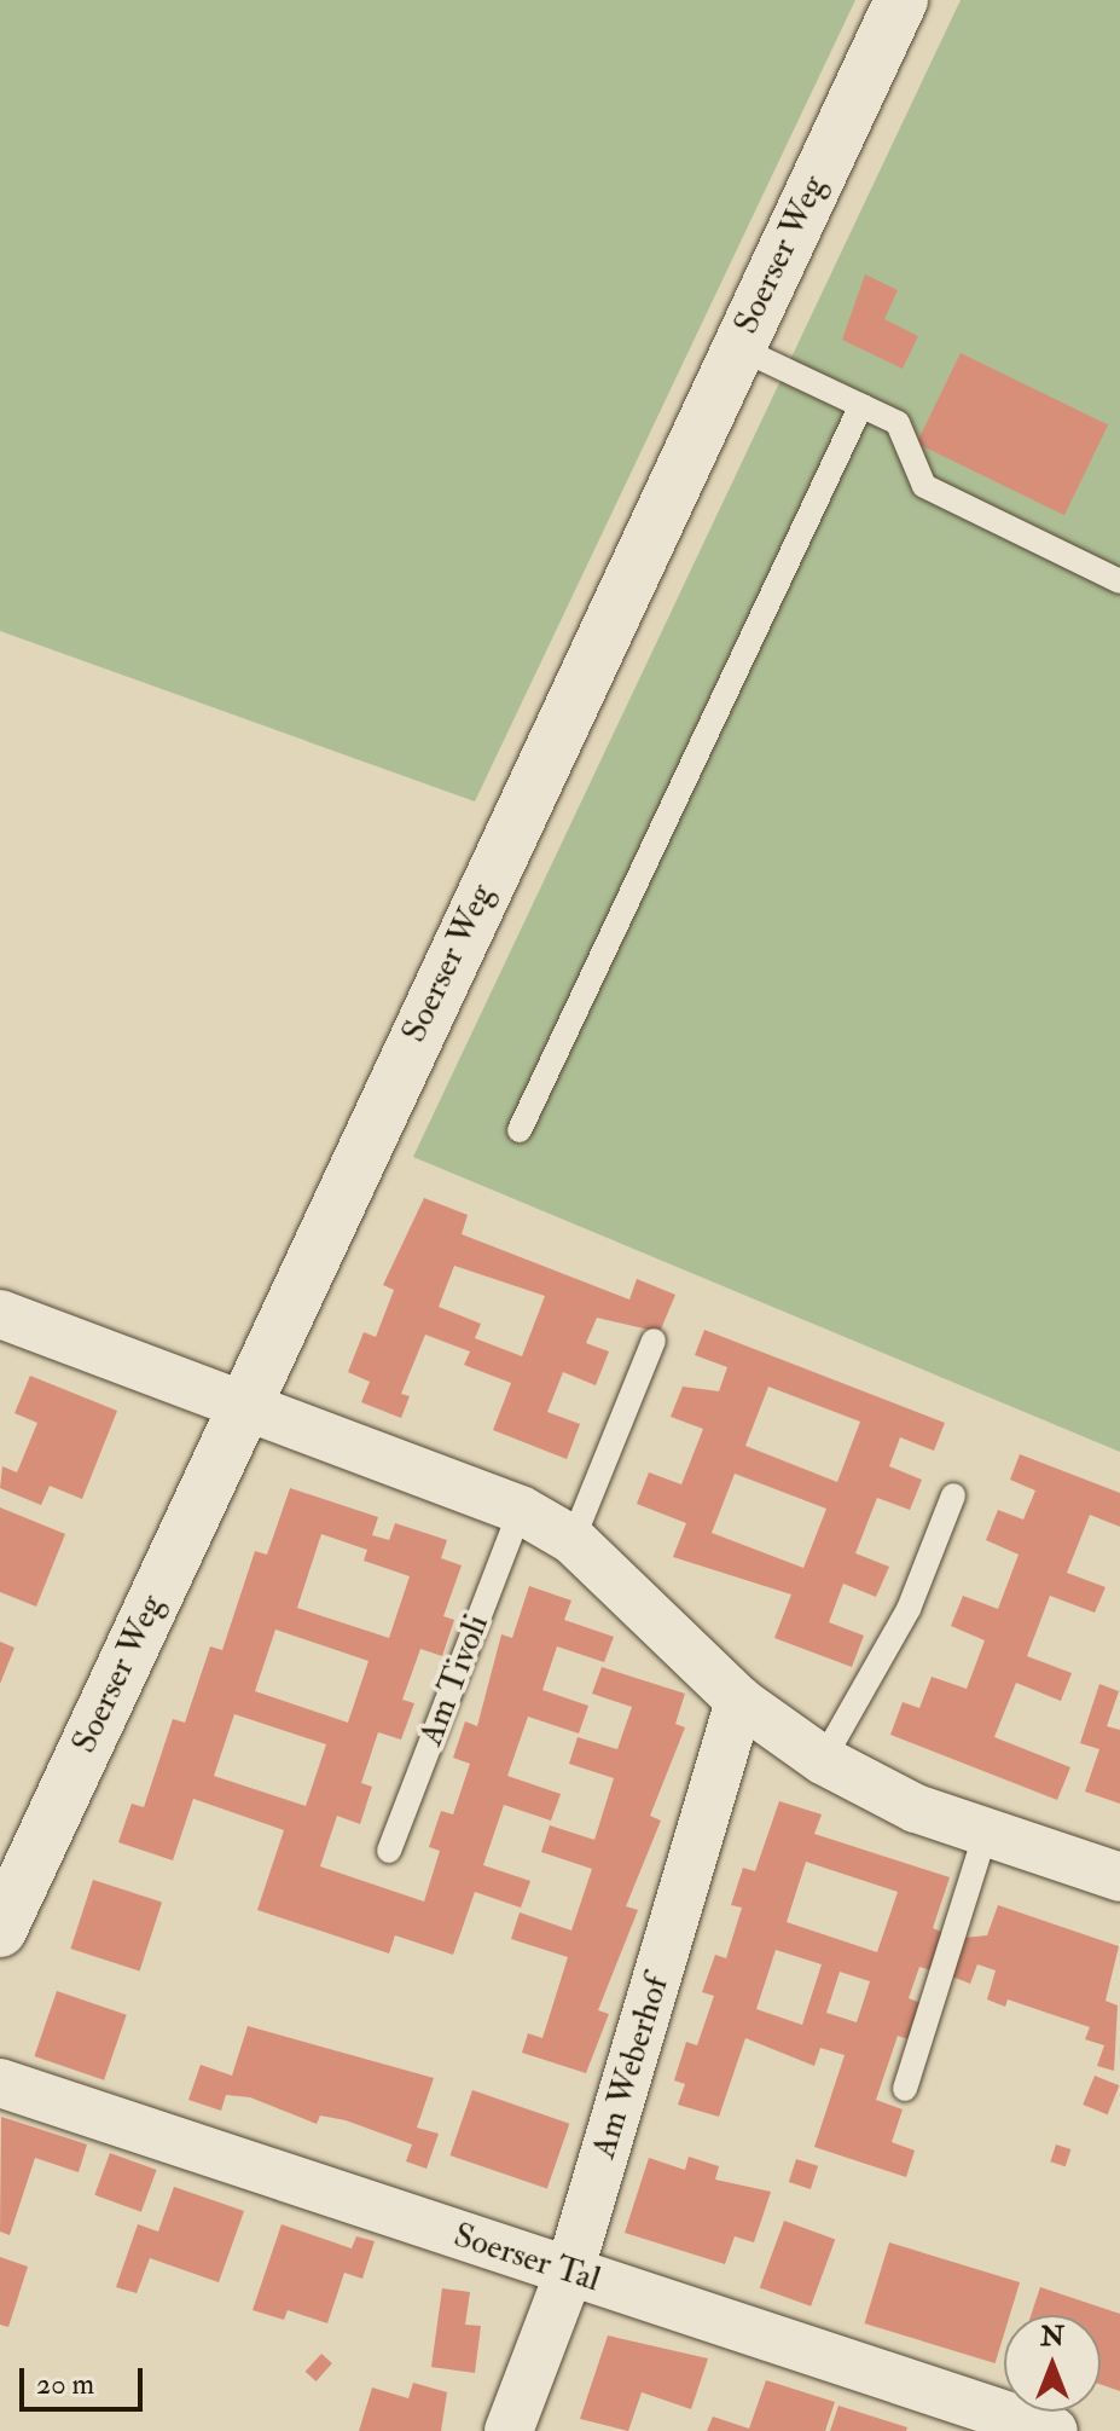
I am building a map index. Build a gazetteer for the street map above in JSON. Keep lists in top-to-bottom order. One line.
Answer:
{"streets":{"street":["Soerser Weg","Am Weberhof","Soerser Tal"],"lane":["Am Tivoli"]},"crossings":[["Am Weberhof","Soerser Tal"]],"scale_bar":"20 m","north":"top"}
